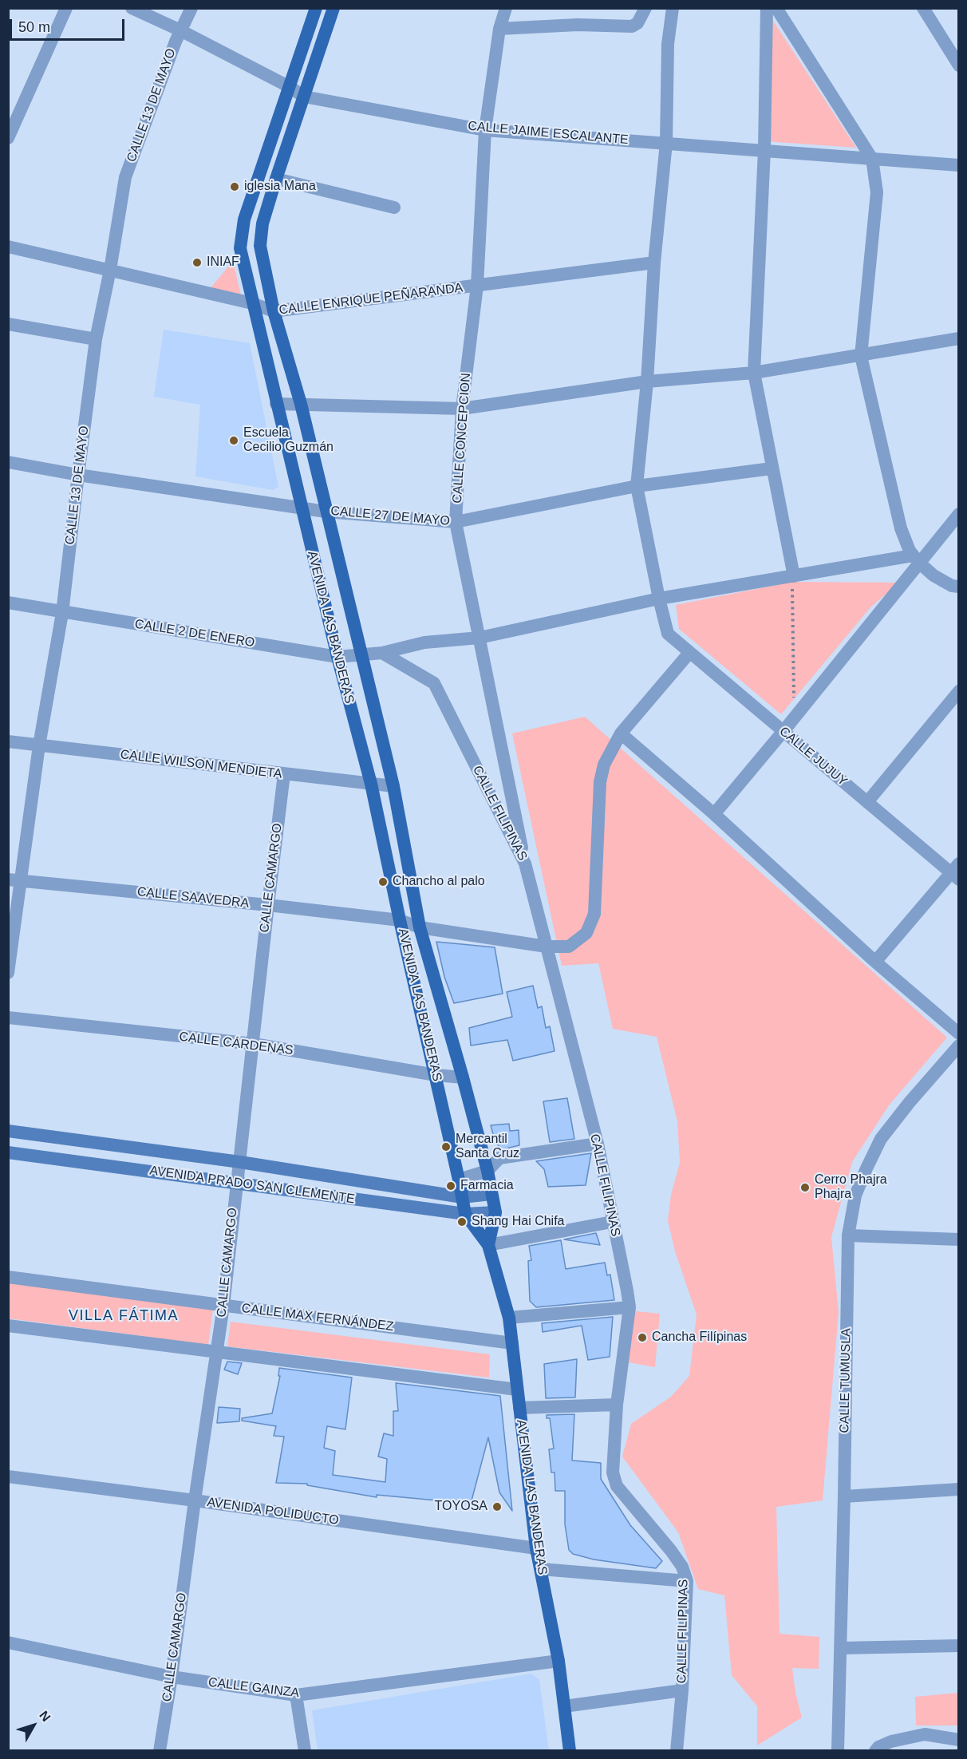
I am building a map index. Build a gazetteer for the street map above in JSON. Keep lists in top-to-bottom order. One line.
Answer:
{"streets":{"main road":["AVENIDA LAS BANDERAS","AVENIDA PRADO SAN CLEMENTE"],"street":["CALLE 13 DE MAYO","CALLE JAIME ESCALANTE","CALLE ENRIQUE PEÑARANDA","CALLE CONCEPCION","CALLE 27 DE MAYO","CALLE 2 DE ENERO","CALLE JUJUY","CALLE WILSON MENDIETA","CALLE FILIPINAS","CALLE CAMARGO","CALLE SAAVEDRA","CALLE CÁRDENAS","CALLE MAX FERNÁNDEZ","CALLE TUMUSLA","AVENIDA POLIDUCTO","CALLE GAINZA"]},"crossings":[["CALLE 13 DE MAYO","CALLE JAIME ESCALANTE"],["CALLE 13 DE MAYO","CALLE ENRIQUE PEÑARANDA"],["CALLE 13 DE MAYO","CALLE 27 DE MAYO"],["CALLE 13 DE MAYO","CALLE 2 DE ENERO"],["CALLE 13 DE MAYO","CALLE WILSON MENDIETA"],["CALLE 13 DE MAYO","CALLE SAAVEDRA"],["CALLE JAIME ESCALANTE","CALLE CONCEPCION"],["CALLE JAIME ESCALANTE","AVENIDA LAS BANDERAS"],["CALLE ENRIQUE PEÑARANDA","CALLE CONCEPCION"],["CALLE ENRIQUE PEÑARANDA","AVENIDA LAS BANDERAS"],["CALLE CONCEPCION","CALLE 27 DE MAYO"],["CALLE CONCEPCION","CALLE 2 DE ENERO"],["CALLE CONCEPCION","CALLE FILIPINAS"],["CALLE 27 DE MAYO","AVENIDA LAS BANDERAS"],["AVENIDA LAS BANDERAS","CALLE 2 DE ENERO"],["AVENIDA LAS BANDERAS","CALLE WILSON MENDIETA"],["AVENIDA LAS BANDERAS","CALLE SAAVEDRA"],["AVENIDA LAS BANDERAS","CALLE CÁRDENAS"],["AVENIDA LAS BANDERAS","AVENIDA PRADO SAN CLEMENTE"],["AVENIDA LAS BANDERAS","CALLE MAX FERNÁNDEZ"],["AVENIDA LAS BANDERAS","AVENIDA POLIDUCTO"],["AVENIDA LAS BANDERAS","CALLE GAINZA"],["CALLE 2 DE ENERO","CALLE JUJUY"],["CALLE 2 DE ENERO","CALLE FILIPINAS"],["CALLE JUJUY","CALLE SAAVEDRA"],["CALLE WILSON MENDIETA","CALLE CAMARGO"],["CALLE FILIPINAS","CALLE SAAVEDRA"],["CALLE CAMARGO","CALLE SAAVEDRA"],["CALLE CAMARGO","CALLE CÁRDENAS"],["CALLE CAMARGO","AVENIDA PRADO SAN CLEMENTE"],["CALLE CAMARGO","CALLE MAX FERNÁNDEZ"],["CALLE CAMARGO","AVENIDA POLIDUCTO"],["CALLE CAMARGO","CALLE GAINZA"]],"districts":["VILLA FÁTIMA"],"places":["iglesia Mana","INIAF","Escuela Cecilio Guzmán","Chancho al palo","Mercantil Santa Cruz","Farmacia","Cerro Phajra Phajra","Shang Hai Chifa","Cancha Filípinas","TOYOSA"],"scale_bar":"50 m","north":"top right"}
